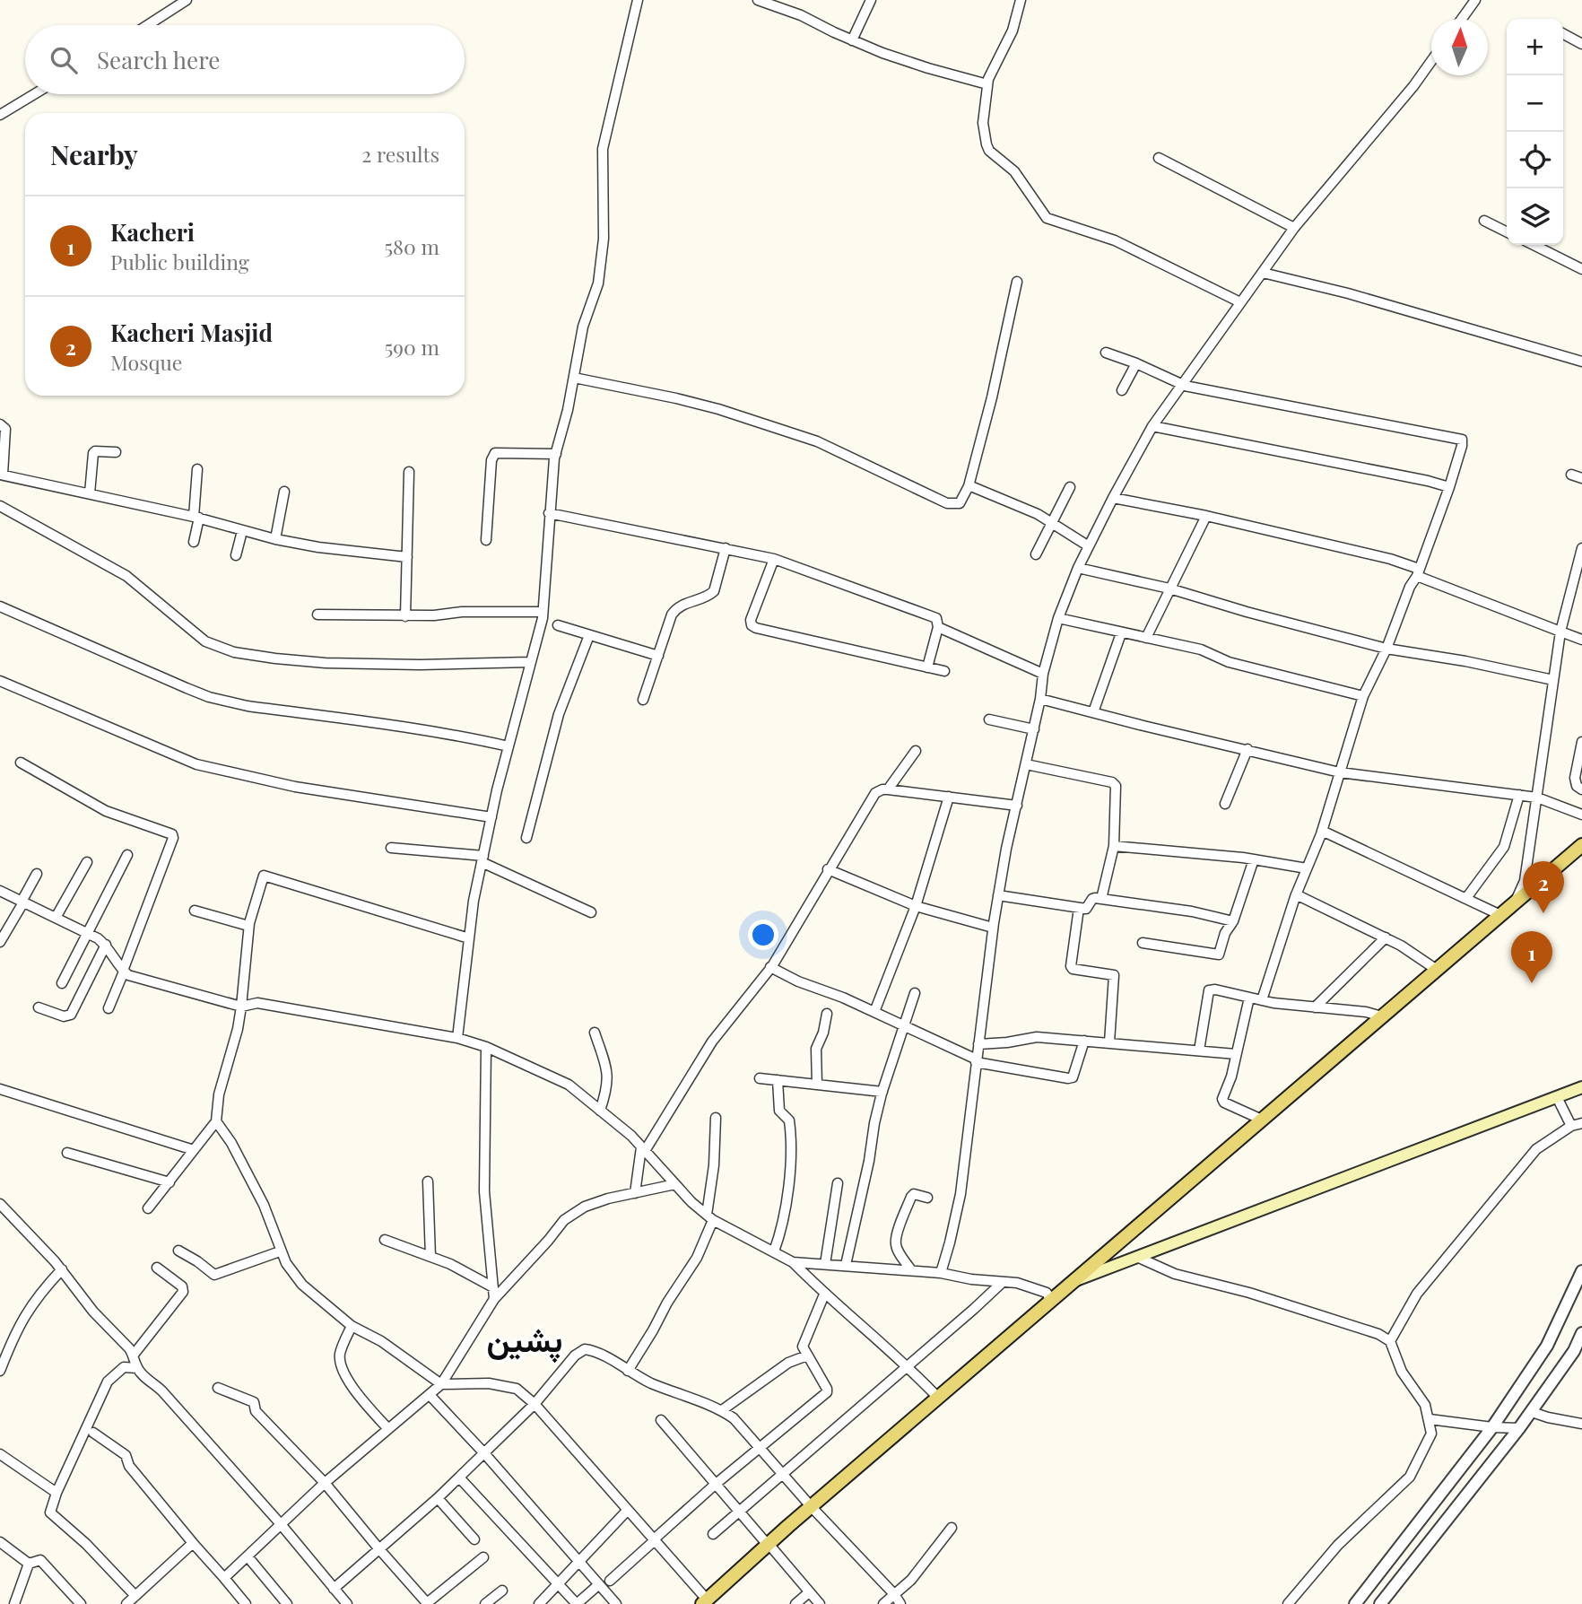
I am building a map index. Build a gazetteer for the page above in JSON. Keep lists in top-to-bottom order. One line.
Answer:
{"districts":["پشین"],"north":"top","page":{"map_buttons":["+","−"],"search":"Search here","heading":["Nearby","2 results"],"list":[{"mark":"1","name":"Kacheri","note":"Public building","value":"580 m"},{"mark":"2","name":"Kacheri Masjid","note":"Mosque","value":"590 m"}],"pins":["2","1"]}}
